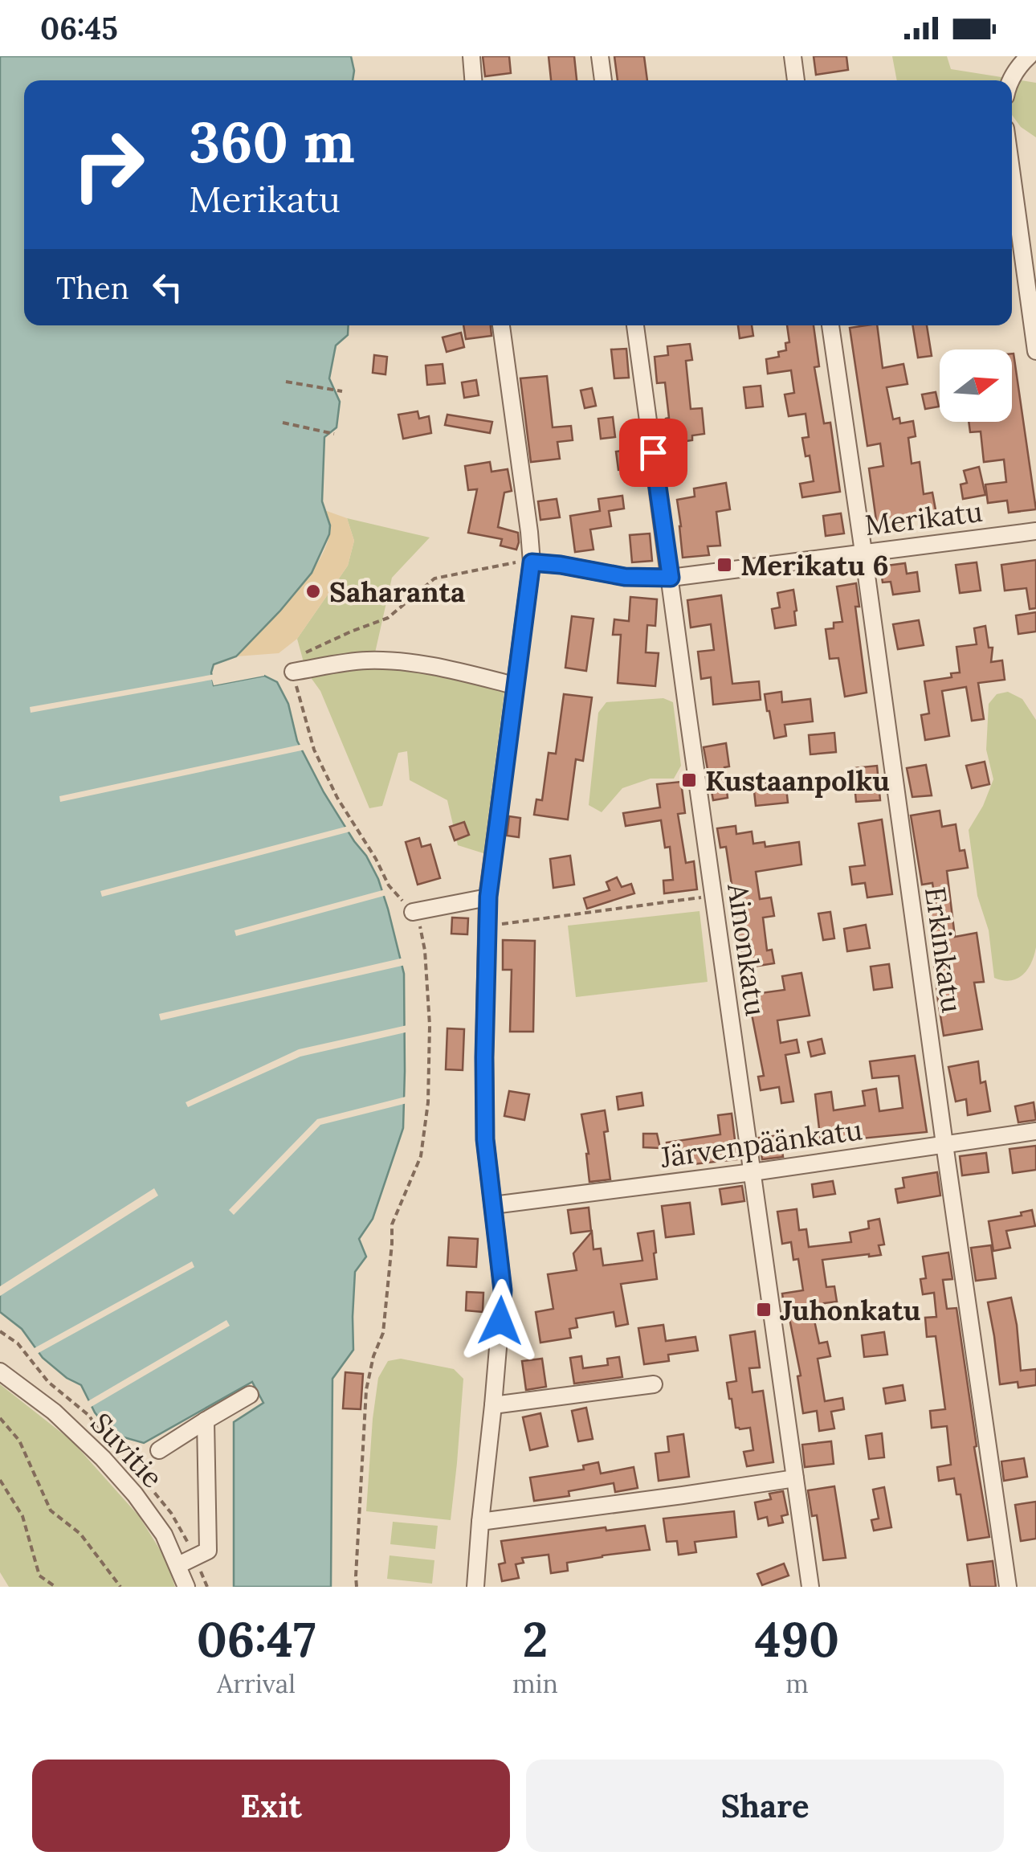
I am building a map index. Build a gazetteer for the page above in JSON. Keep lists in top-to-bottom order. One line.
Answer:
{"streets":{"street":["Merikatu","Ainonkatu","Erkinkatu","Järvenpäänkatu","Suvitie"]},"crossings":[["Merikatu","Ainonkatu"],["Merikatu","Erkinkatu"],["Ainonkatu","Järvenpäänkatu"],["Erkinkatu","Järvenpäänkatu"]],"places":{"transit":["Merikatu 6","Kustaanpolku","Juhonkatu"],"other":["Saharanta"]},"north":"right","page":{"status":"06:45","turn":["360 m","Merikatu"],"then":"Then","eta":["06:47","Arrival","2","min","490","m"],"buttons":["Exit","Share"]}}
